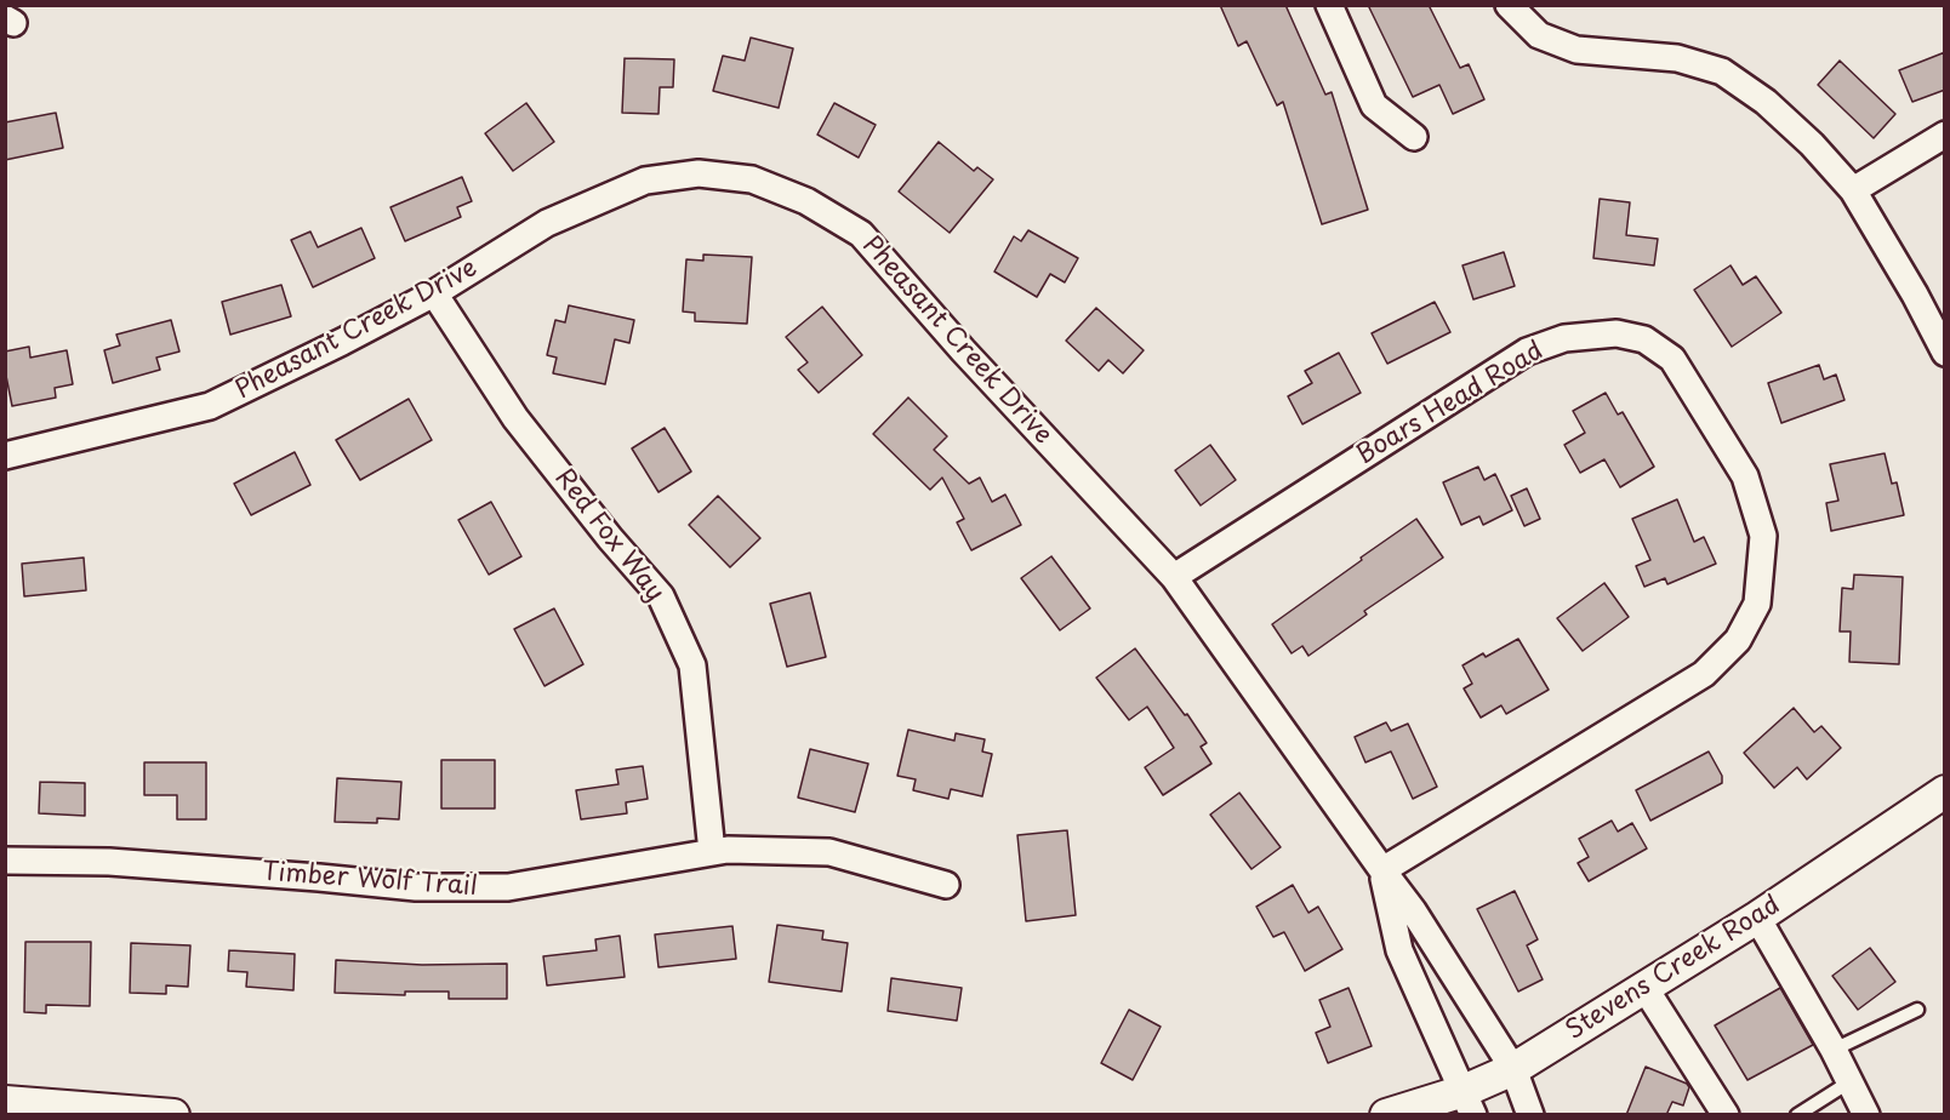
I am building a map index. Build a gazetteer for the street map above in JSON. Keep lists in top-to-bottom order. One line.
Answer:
{"streets":{"street":["Pheasant Creek Drive","Boars Head Road","Red Fox Way","Timber Wolf Trail","Stevens Creek Road"]},"crossings":[["Pheasant Creek Drive","Boars Head Road"],["Pheasant Creek Drive","Red Fox Way"],["Pheasant Creek Drive","Stevens Creek Road"],["Red Fox Way","Timber Wolf Trail"]]}
